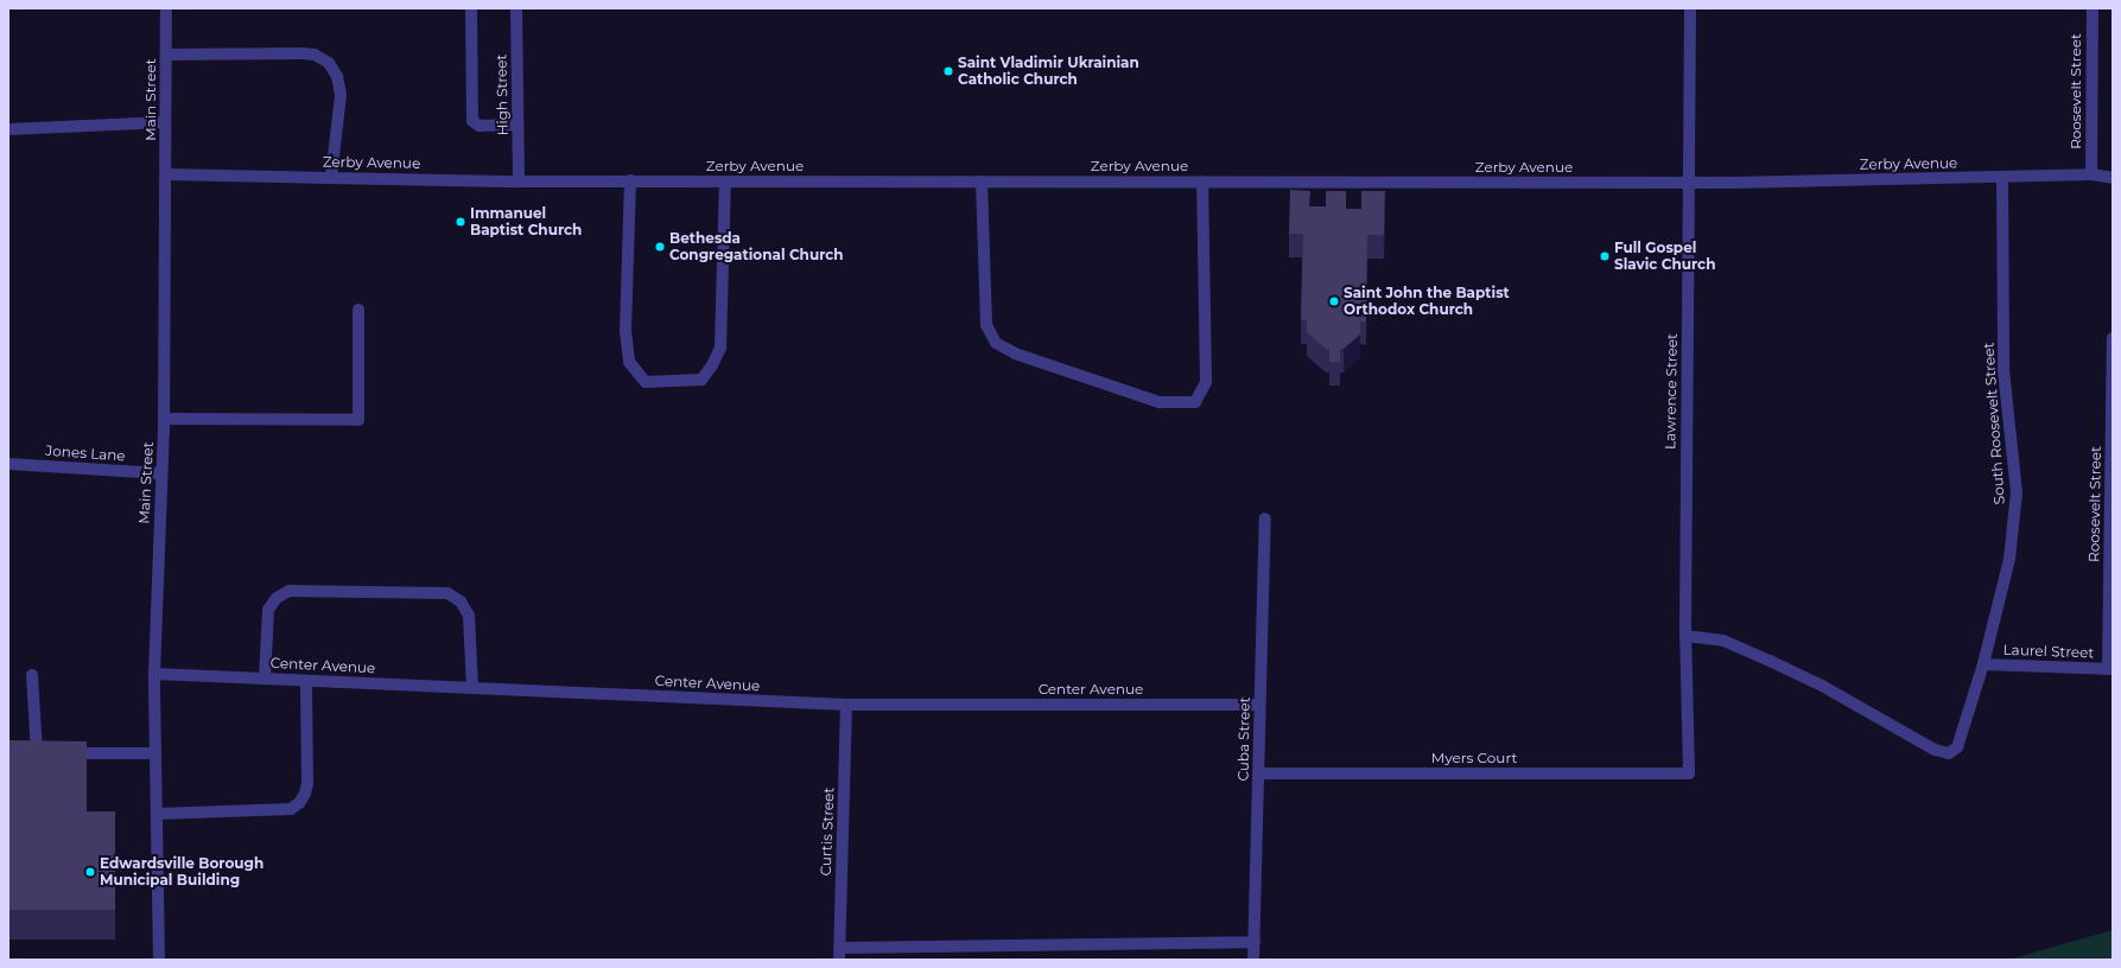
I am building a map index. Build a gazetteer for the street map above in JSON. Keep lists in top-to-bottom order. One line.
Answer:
{"streets":{"street":["Roosevelt Street","High Street","Main Street","Zerby Avenue","Lawrence Street","South Roosevelt Street","Jones Lane","Laurel Street","Center Avenue","Cuba Street","Myers Court","Curtis Street"]},"crossings":[["Roosevelt Street","Zerby Avenue"],["Roosevelt Street","Laurel Street"],["High Street","Zerby Avenue"],["Main Street","Zerby Avenue"],["Main Street","Jones Lane"],["Main Street","Center Avenue"],["Zerby Avenue","Lawrence Street"],["Zerby Avenue","South Roosevelt Street"],["Lawrence Street","South Roosevelt Street"],["Lawrence Street","Myers Court"],["South Roosevelt Street","Laurel Street"],["Center Avenue","Cuba Street"],["Center Avenue","Curtis Street"],["Cuba Street","Myers Court"]],"places":["Saint Vladimir Ukrainian Catholic Church","Immanuel Baptist Church","Bethesda Congregational Church","Full Gospel Slavic Church","Saint John the Baptist Orthodox Church","Edwardsville Borough Municipal Building"]}
